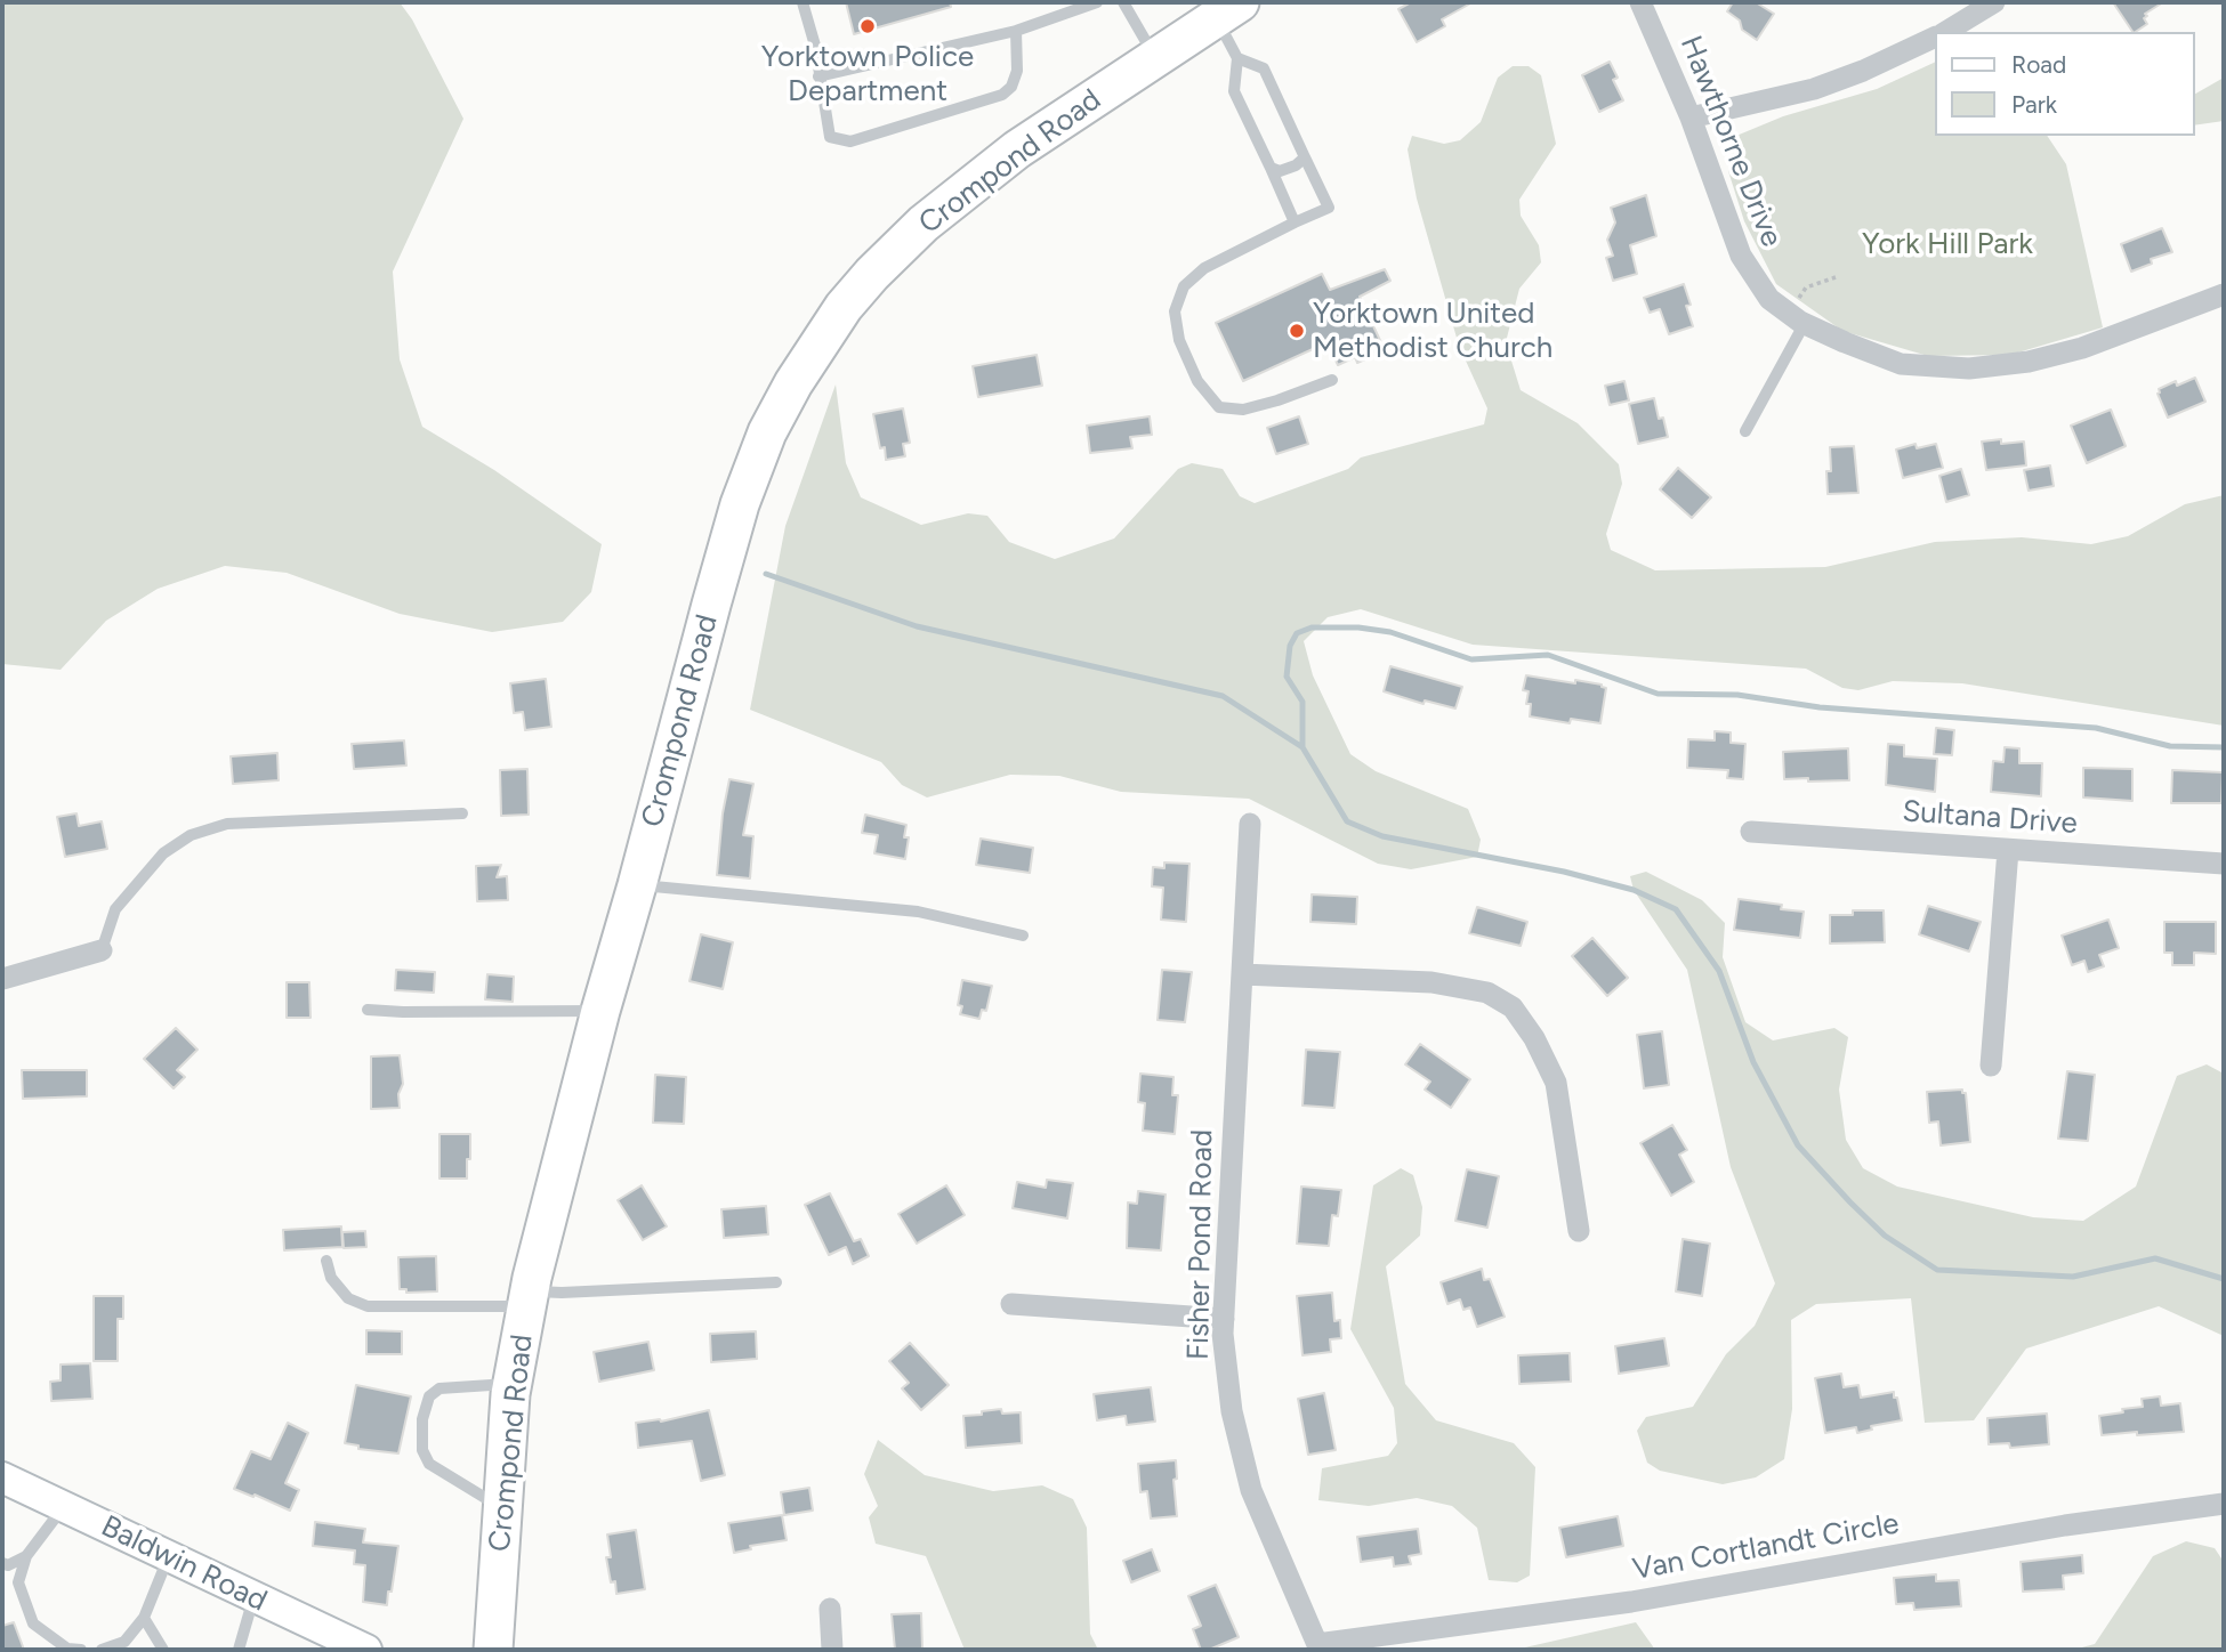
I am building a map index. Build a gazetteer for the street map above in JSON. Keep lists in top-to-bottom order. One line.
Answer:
{"streets":{"highway":["Crompond Road"],"street":["Hawthorne Drive","Sultana Drive","Fisher Pond Road","Van Cortlandt Circle","Baldwin Road"]},"crossings":[["Fisher Pond Road","Van Cortlandt Circle"]],"parks":["York Hill Park"],"places":["Yorktown Police Department","Yorktown United Methodist Church"],"legend":["Road","Park"]}
